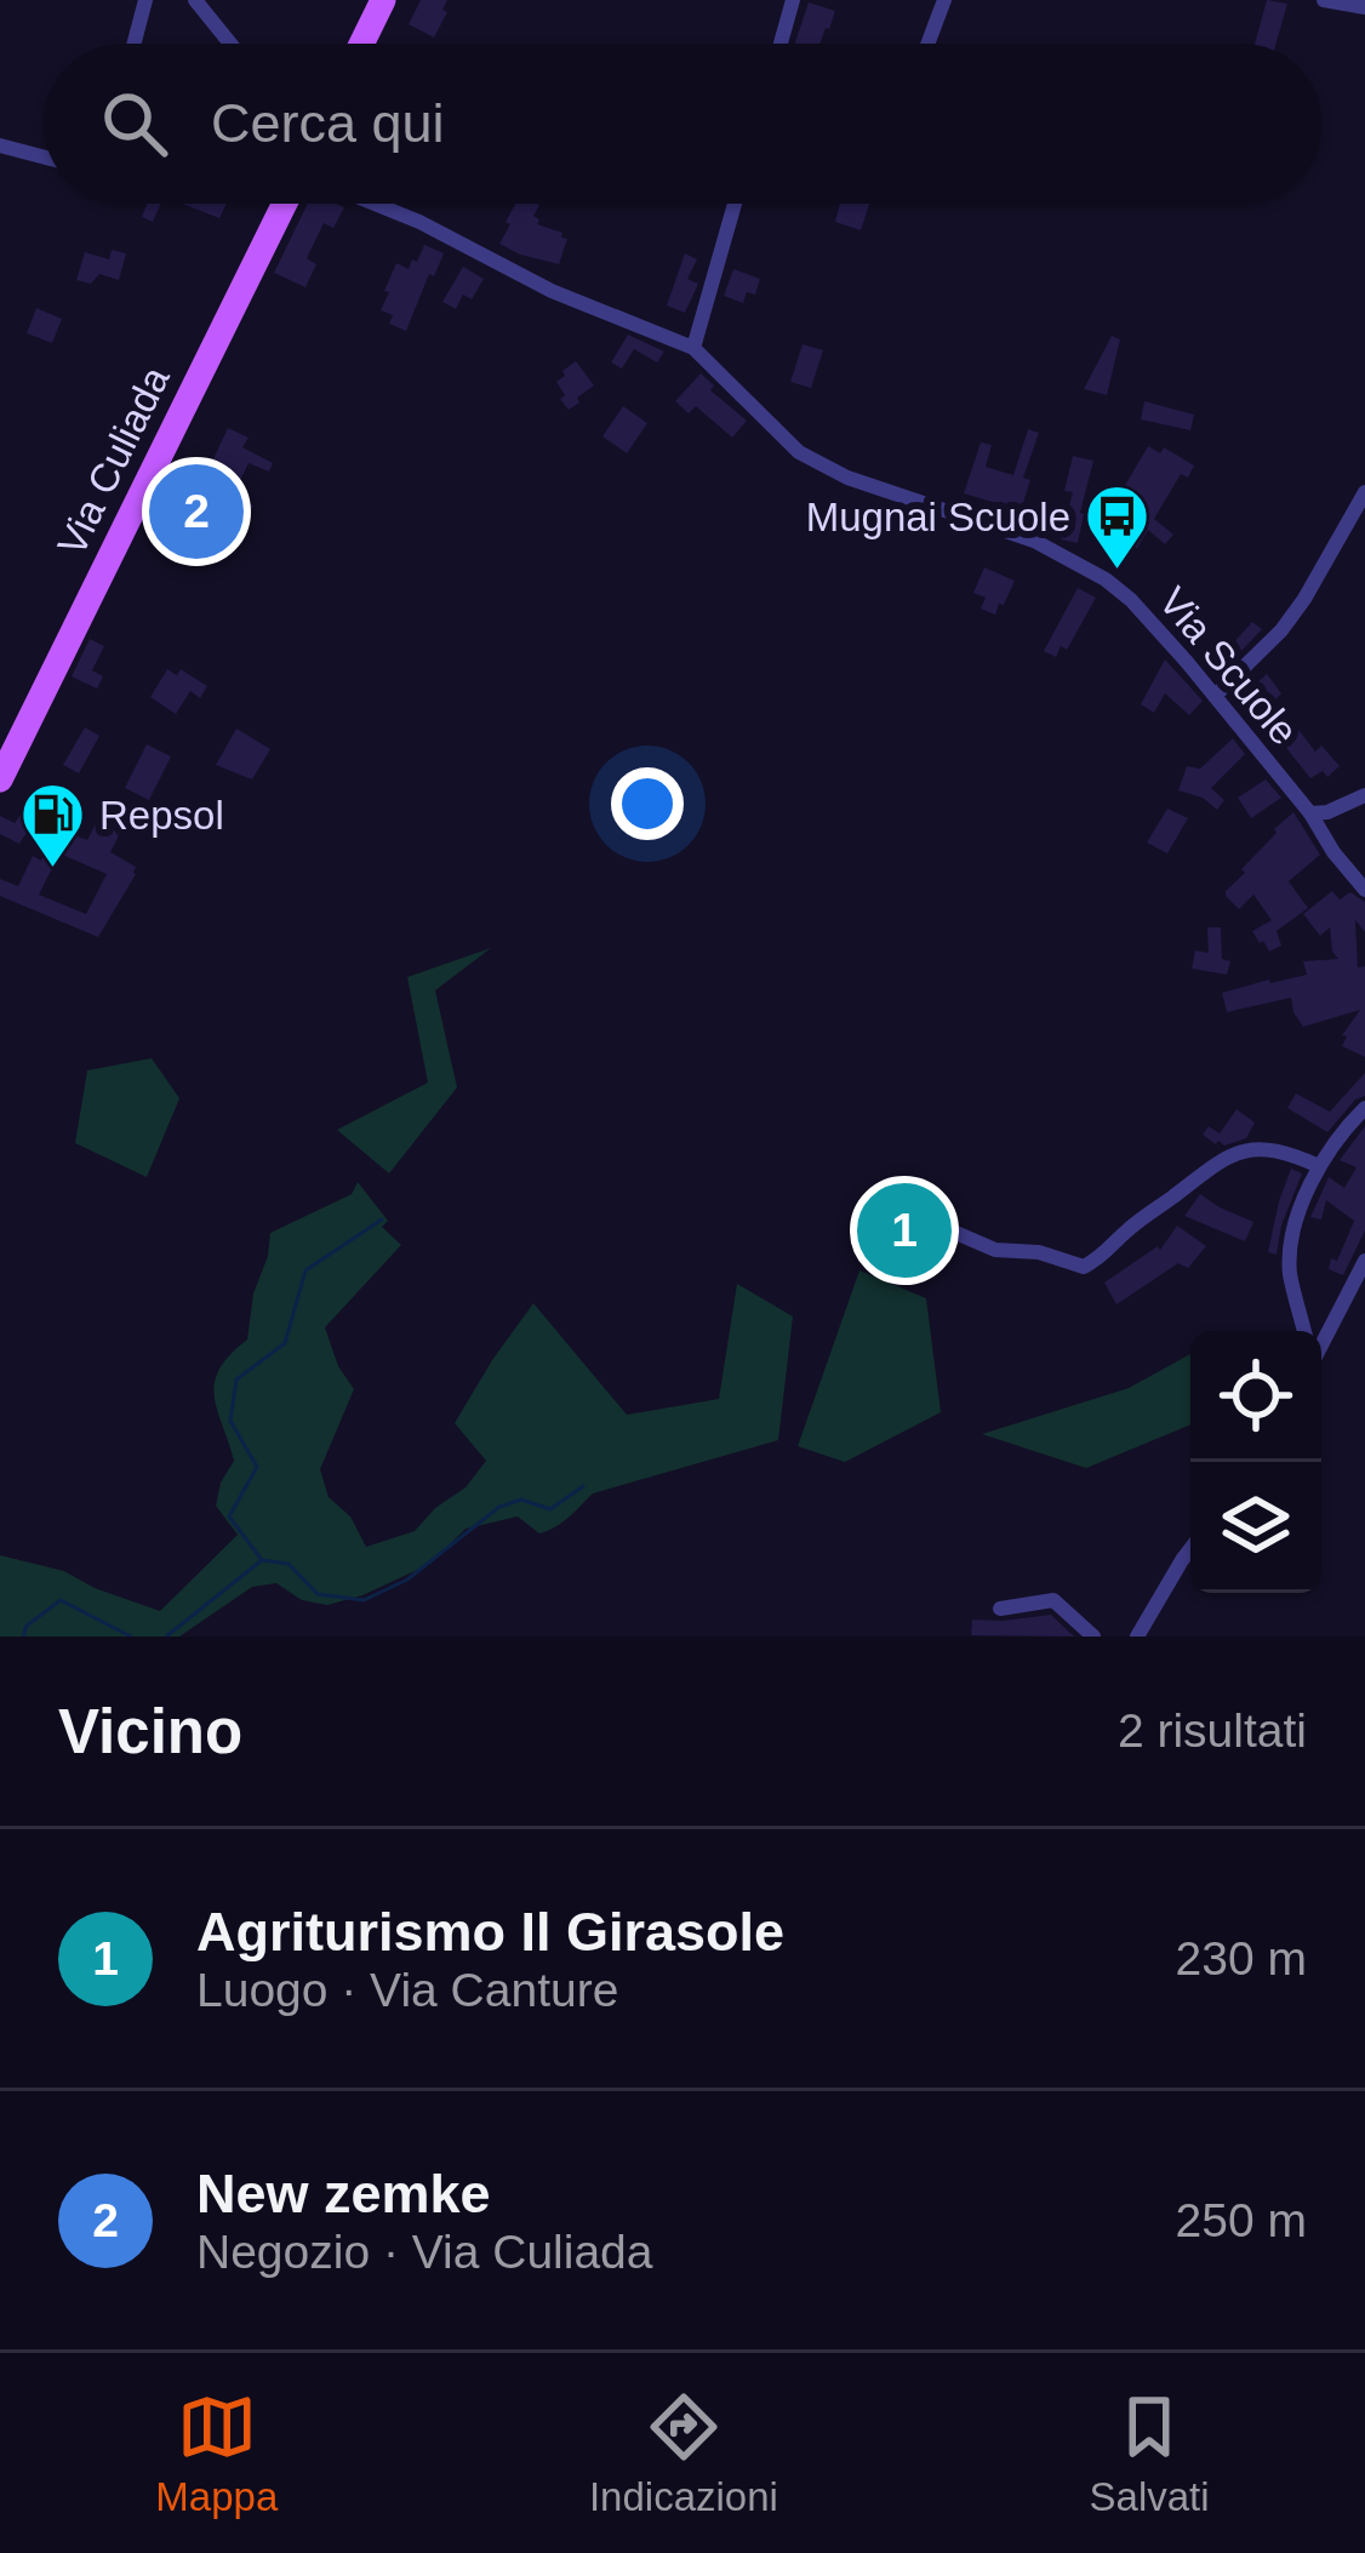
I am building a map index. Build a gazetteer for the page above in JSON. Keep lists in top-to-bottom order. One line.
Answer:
{"streets":{"main road":["Via Culiada"],"street":["Via Scuole"]},"places":{"bus stop":["Mugnai Scuole"],"fuel station":["Repsol"]},"page":{"search":"Cerca qui","pins":["2","1"],"heading":["Vicino","2 risultati"],"list":[{"mark":"1","name":"Agriturismo Il Girasole","note":"Luogo · Via Canture","value":"230 m"},{"mark":"2","name":"New zemke","note":"Negozio · Via Culiada","value":"250 m"}],"nav":["Mappa","Indicazioni","Salvati"]}}
